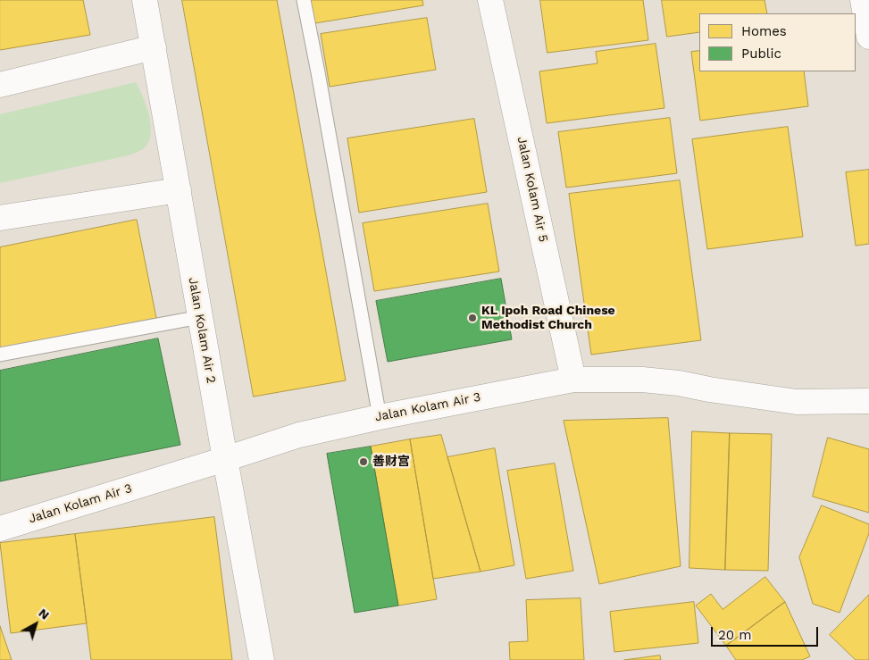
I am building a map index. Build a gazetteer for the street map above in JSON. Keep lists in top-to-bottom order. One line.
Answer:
{"streets":{"street":["Jalan Kolam Air 5","Jalan Kolam Air 2","Jalan Kolam Air 3"]},"crossings":[["Jalan Kolam Air 5","Jalan Kolam Air 3"],["Jalan Kolam Air 2","Jalan Kolam Air 3"]],"places":["KL Ipoh Road Chinese Methodist Church","善财宫"],"legend":["Homes","Public"],"scale_bar":"20 m","north":"top right"}
